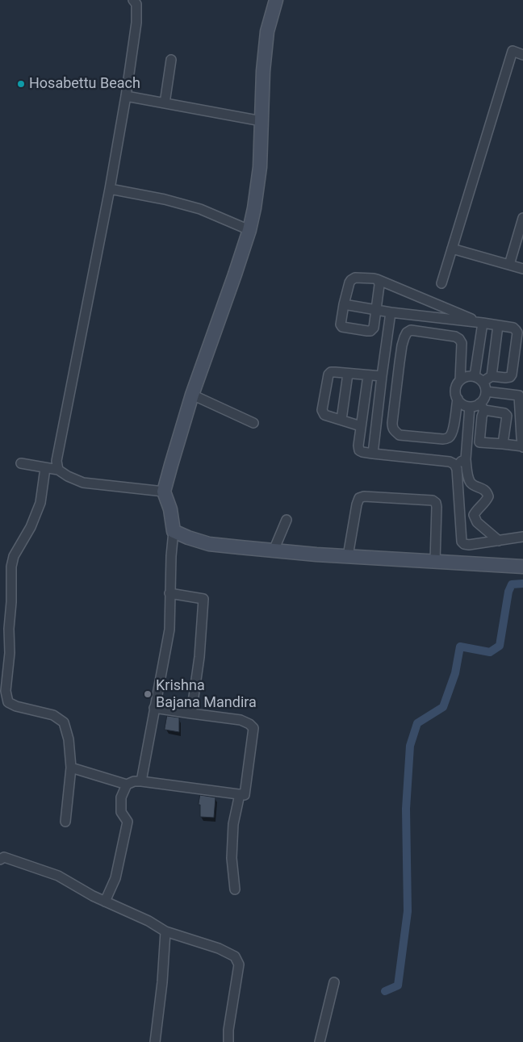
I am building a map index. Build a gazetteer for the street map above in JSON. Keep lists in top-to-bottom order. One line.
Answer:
{"places":["Hosabettu Beach","Krishna Bajana Mandira"]}
